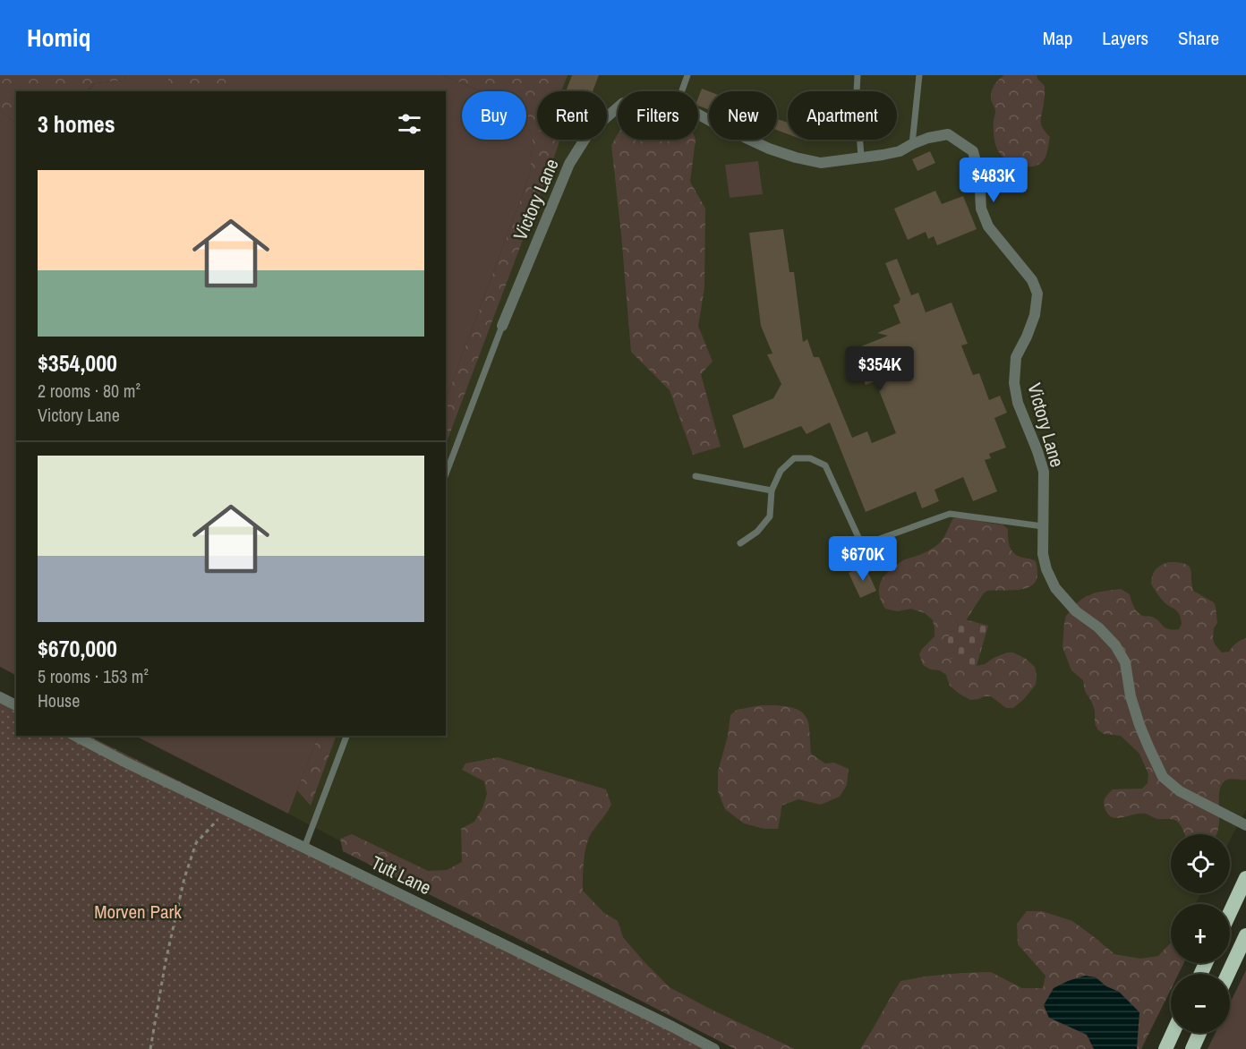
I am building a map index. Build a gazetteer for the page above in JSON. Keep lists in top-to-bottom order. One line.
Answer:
{"streets":{"street":["Victory Lane","Tutt Lane"]},"parks":["Morven Park"],"page":{"header":"Homiq","nav":["Map","Layers","Share"],"chip":["Buy","Rent","Filters","New","Apartment"],"heading":"3 homes","list":[{"name":"$354,000","note":"2 rooms · 80 m² · Victory Lane"},{"name":"$670,000","note":"5 rooms · 153 m² · House"}],"price":["$483K","$354K","$670K"],"map_buttons":["+","−"]}}
